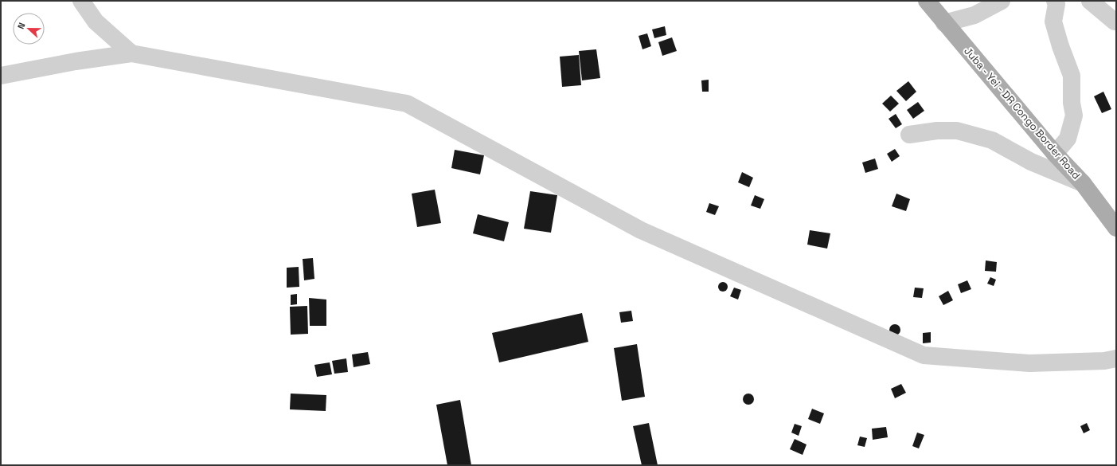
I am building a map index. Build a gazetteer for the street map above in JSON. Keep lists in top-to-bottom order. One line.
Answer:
{"streets":{"main road":["Juba - Yei - DR Congo Border Road"]},"north":"left"}
